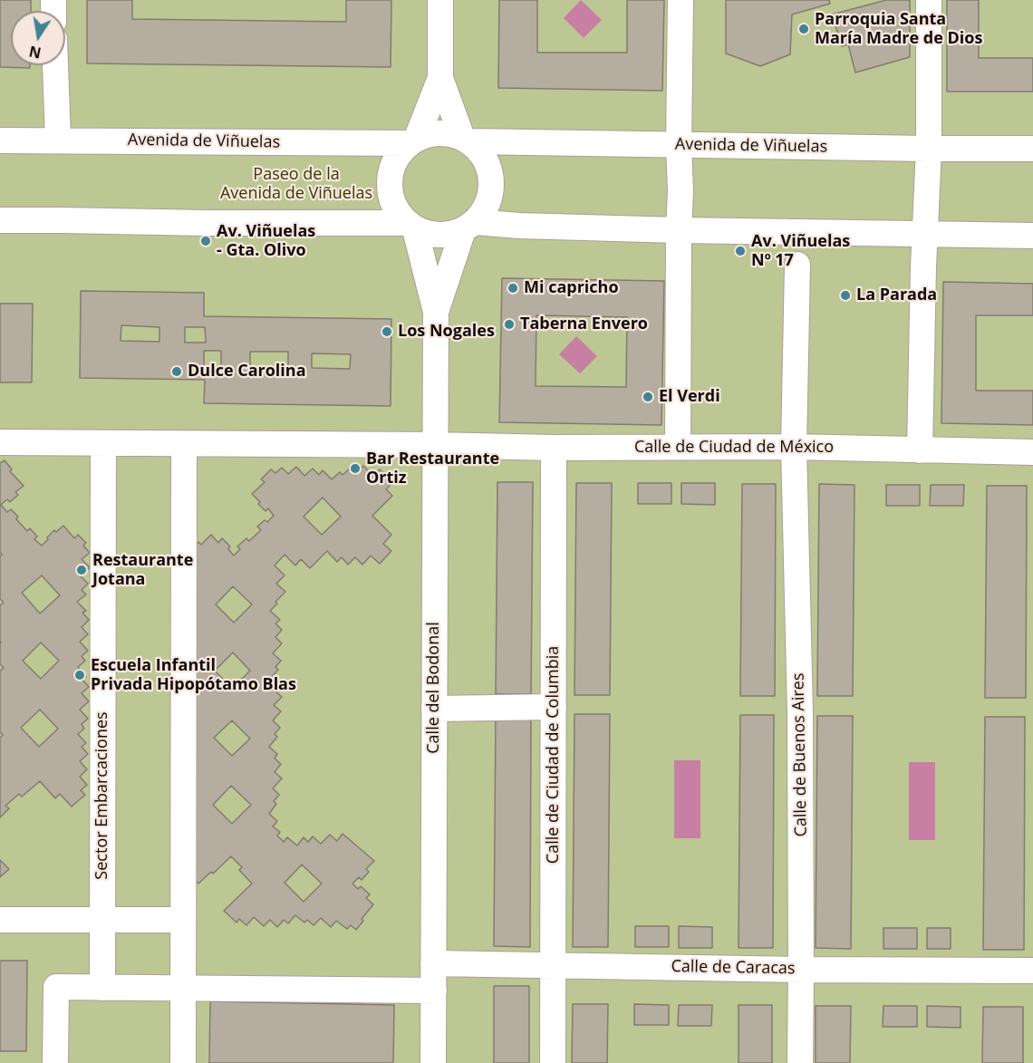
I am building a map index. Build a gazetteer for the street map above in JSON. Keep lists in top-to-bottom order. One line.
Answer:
{"streets":{"street":["Avenida de Viñuelas","Calle de Ciudad de México","Calle del Bodonal","Calle de Ciudad de Columbia","Calle de Buenos Aires","Sector Embarcaciones","Calle de Caracas"]},"crossings":[["Avenida de Viñuelas","Calle del Bodonal"],["Calle de Ciudad de México","Calle del Bodonal"],["Calle de Ciudad de México","Calle de Ciudad de Columbia"],["Calle de Ciudad de México","Calle de Buenos Aires"],["Calle del Bodonal","Calle de Caracas"],["Calle de Ciudad de Columbia","Calle de Caracas"],["Calle de Buenos Aires","Calle de Caracas"]],"parks":["Paseo de la Avenida de Viñuelas"],"places":["Parroquia Santa María Madre de Dios","Av. Viñuelas - Gta. Olivo","Av. Viñuelas Nº 17","Mi capricho","La Parada","Taberna Envero","Los Nogales","Dulce Carolina","El Verdi","Bar Restaurante Ortiz","Restaurante Jotana","Escuela Infantil Privada Hipopótamo Blas"],"north":"bottom"}
